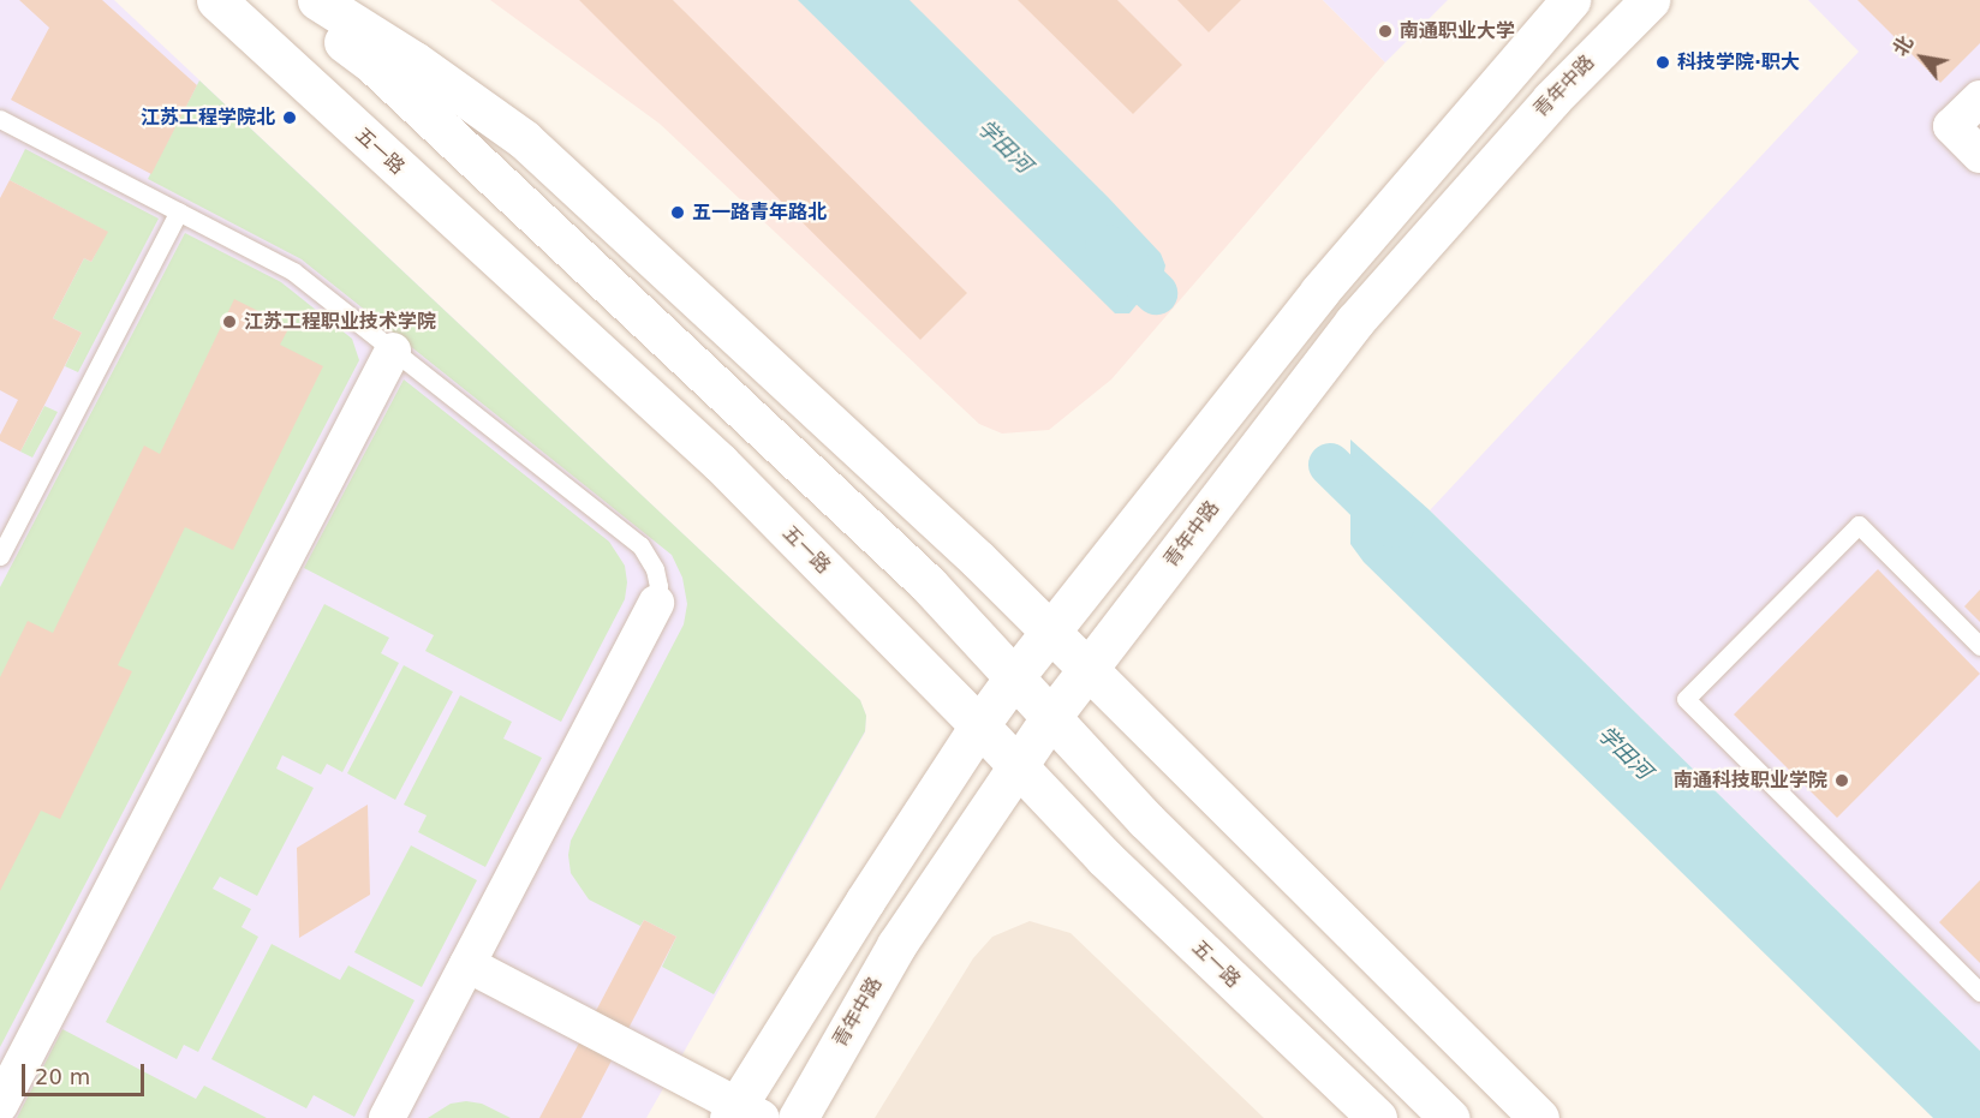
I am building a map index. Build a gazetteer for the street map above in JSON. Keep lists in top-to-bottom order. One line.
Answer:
{"streets":{"main road":["青年中路","五一路"]},"crossings":[["青年中路","五一路"]],"water":["学田河"],"places":["南通职业大学","科技学院·职大","江苏工程学院北","五一路青年路北","江苏工程职业技术学院","南通科技职业学院"],"scale_bar":"20 m","north":"top left"}
